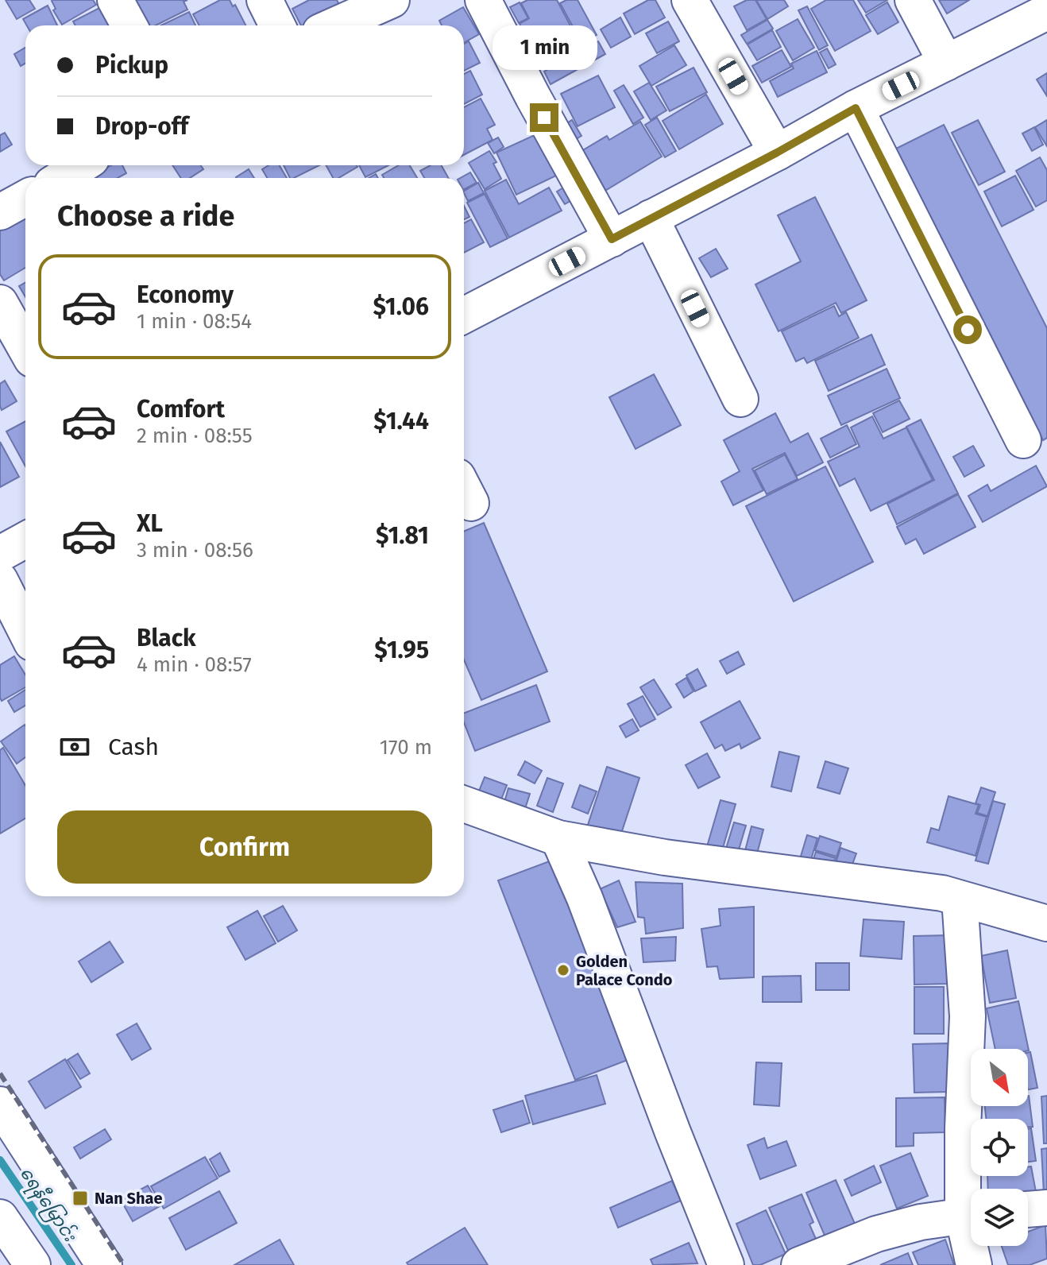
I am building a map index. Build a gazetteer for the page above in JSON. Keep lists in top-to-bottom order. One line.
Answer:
{"water":["ရေနီမြောင်း"],"places":{"other":["Golden Palace Condo"],"transit":["Nan Shae"]},"north":"bottom right","page":{"bubble":"1 min","banner":["Pickup","Drop-off"],"heading":"Choose a ride","list":[{"name":"Economy","note":"1 min · 08:54","value":"$1.06"},{"name":"Comfort","note":"2 min · 08:55","value":"$1.44"},{"name":"XL","note":"3 min · 08:56","value":"$1.81"},{"name":"Black","note":"4 min · 08:57","value":"$1.95"}],"pay":["Cash","170 m"],"buttons":"Confirm"}}
